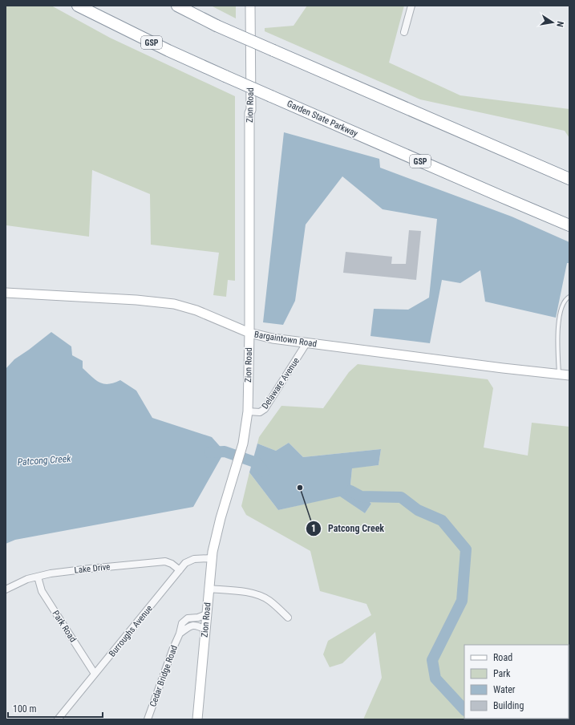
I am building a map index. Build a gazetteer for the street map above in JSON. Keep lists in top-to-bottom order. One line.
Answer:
{"streets":{"highway":["GSP","Garden State Parkway"],"street":["Zion Road","Bargaintown Road","Delaware Avenue","Lake Drive","Park Road","Burroughs Avenue","Cedar Bridge Road"]},"crossings":[["Zion Road","Bargaintown Road"],["Zion Road","Delaware Avenue"],["Zion Road","Burroughs Avenue"],["Zion Road","Cedar Bridge Road"],["Bargaintown Road","Delaware Avenue"],["Lake Drive","Park Road"],["Lake Drive","Burroughs Avenue"],["Park Road","Burroughs Avenue"]],"water":["Patcong Creek"],"places":["Patcong Creek"],"legend":["Road","Park","Water","Building"],"scale_bar":"100 m","north":"right"}
